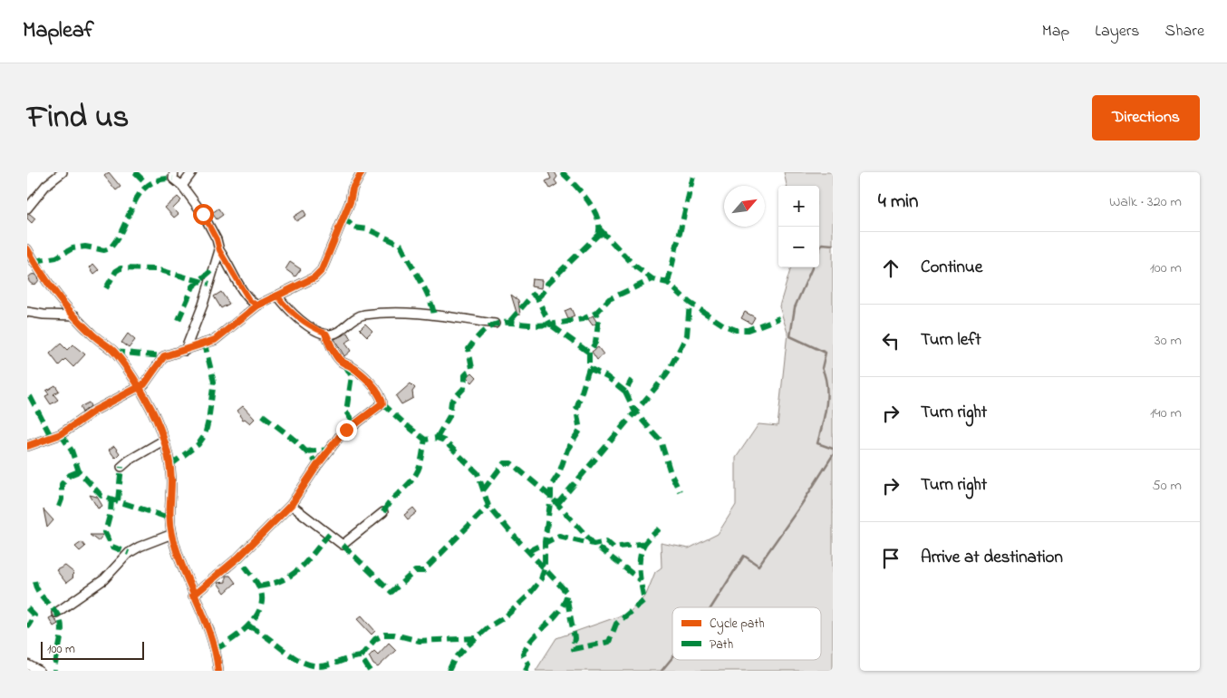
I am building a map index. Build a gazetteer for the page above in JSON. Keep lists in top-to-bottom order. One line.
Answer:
{"legend":["Cycle path","Path"],"scale_bar":"100 m","north":"top right","page":{"header":"Mapleaf","nav":["Map","Layers","Share"],"title":"Find us","buttons":"Directions","heading":["4 min","Walk · 320 m"],"map_buttons":["+","−"],"list":[["Continue","100 m"],["Turn left","30 m"],["Turn right","140 m"],["Turn right","50 m"],"Arrive at destination"],"scale":"100 m"}}
